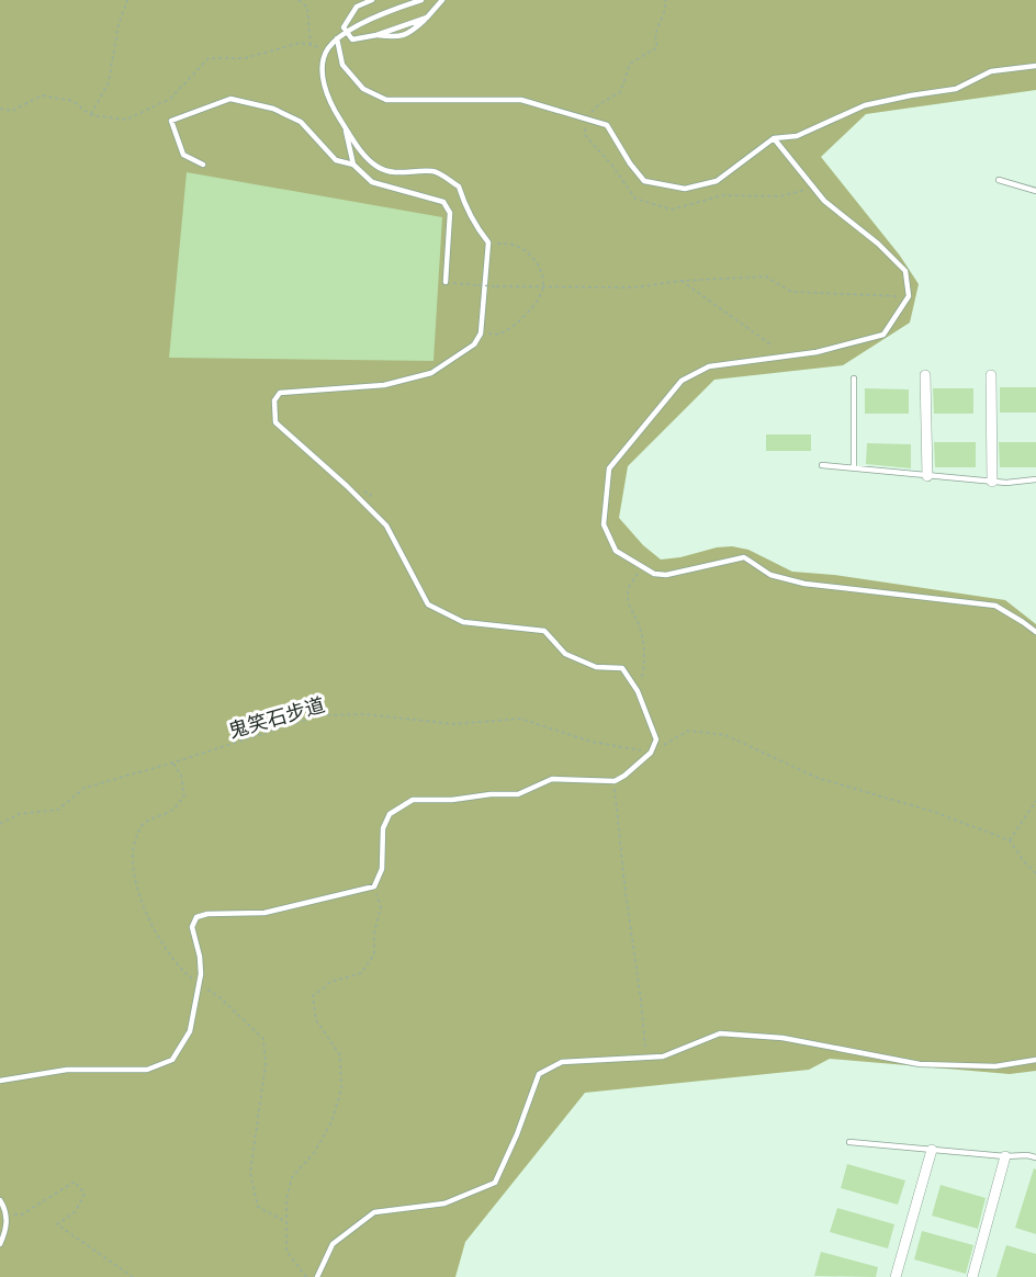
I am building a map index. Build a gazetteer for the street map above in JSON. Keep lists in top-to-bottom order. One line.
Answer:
{"streets":{"path":["鬼笑石步道"]}}
